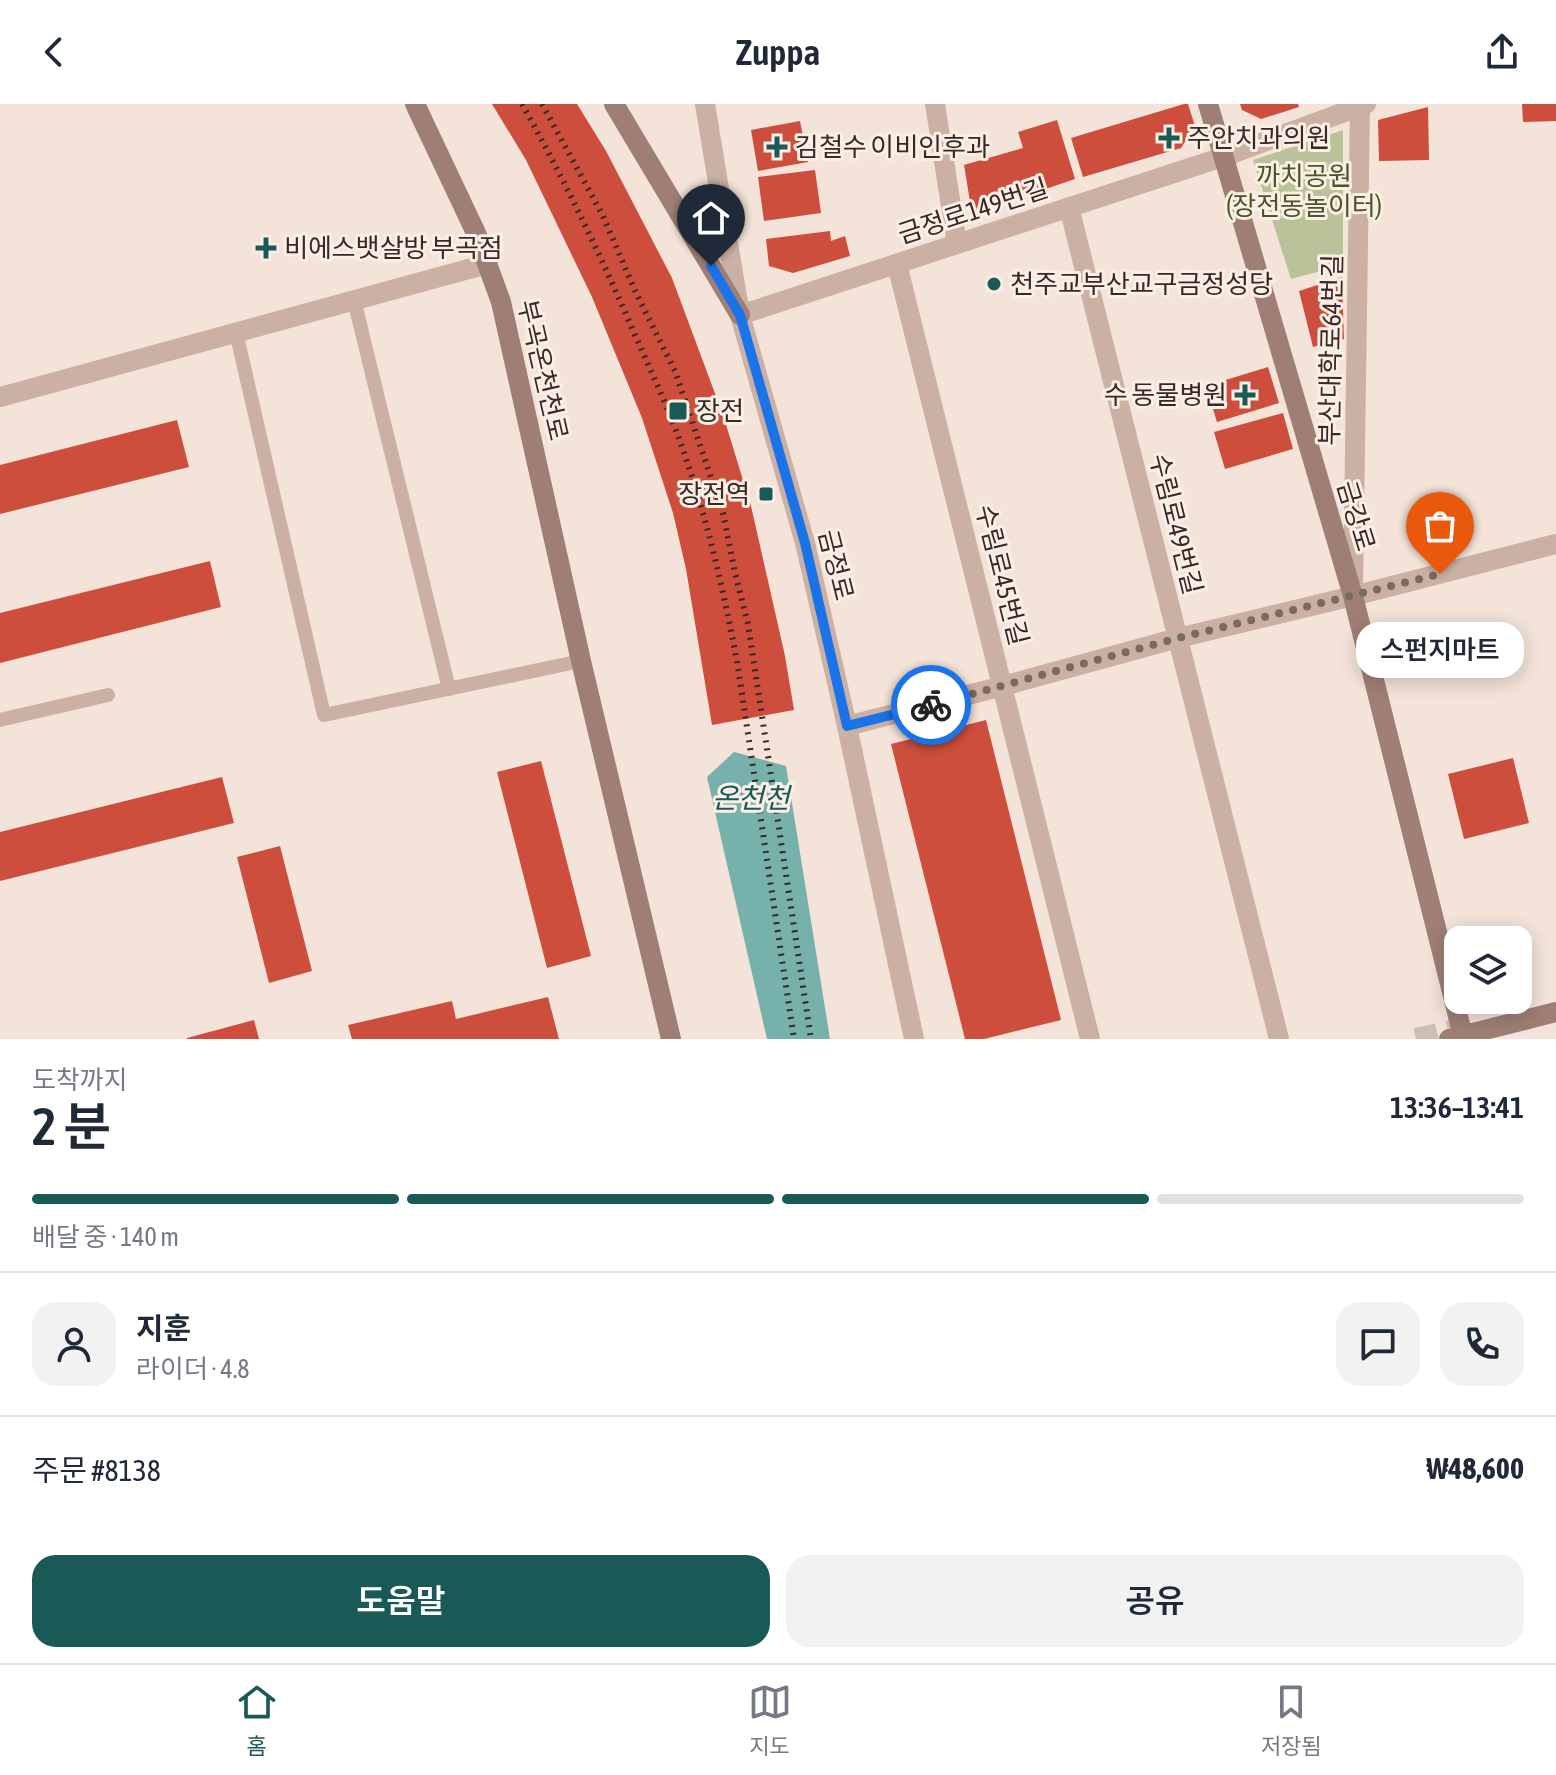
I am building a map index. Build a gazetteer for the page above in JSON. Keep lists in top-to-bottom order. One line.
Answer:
{"streets":{"main road":["부곡온천천로","금강로"],"street":["금정로149번길","부산대학로64번길","수림로49번길","금정로","수림로45번길"]},"crossings":[["금정로149번길","부산대학로64번길"],["금정로149번길","금강로"],["금정로149번길","수림로49번길"],["금정로149번길","금정로"],["금정로149번길","수림로45번길"],["부산대학로64번길","금강로"]],"water":["온천천"],"parks":["까치공원 (장전동놀이터)"],"places":{"health":["주안치과의원","김철수 이비인후과","비에스뱃살방 부곡점","수 동물병원"],"other":["천주교부산교구금정성당","스펀지마트"],"transit":["장전","장전역"]},"page":{"header":"Zuppa","bubble":"스펀지마트","heading":["2 분","도착까지","13:36–13:41"],"panel":["지훈","라이더 · 4.8","주문 #8138","₩48,600"],"bar":"배달 중 · 140 m","buttons":["도움말","공유"],"tabs":["홈","지도","저장됨"]}}
